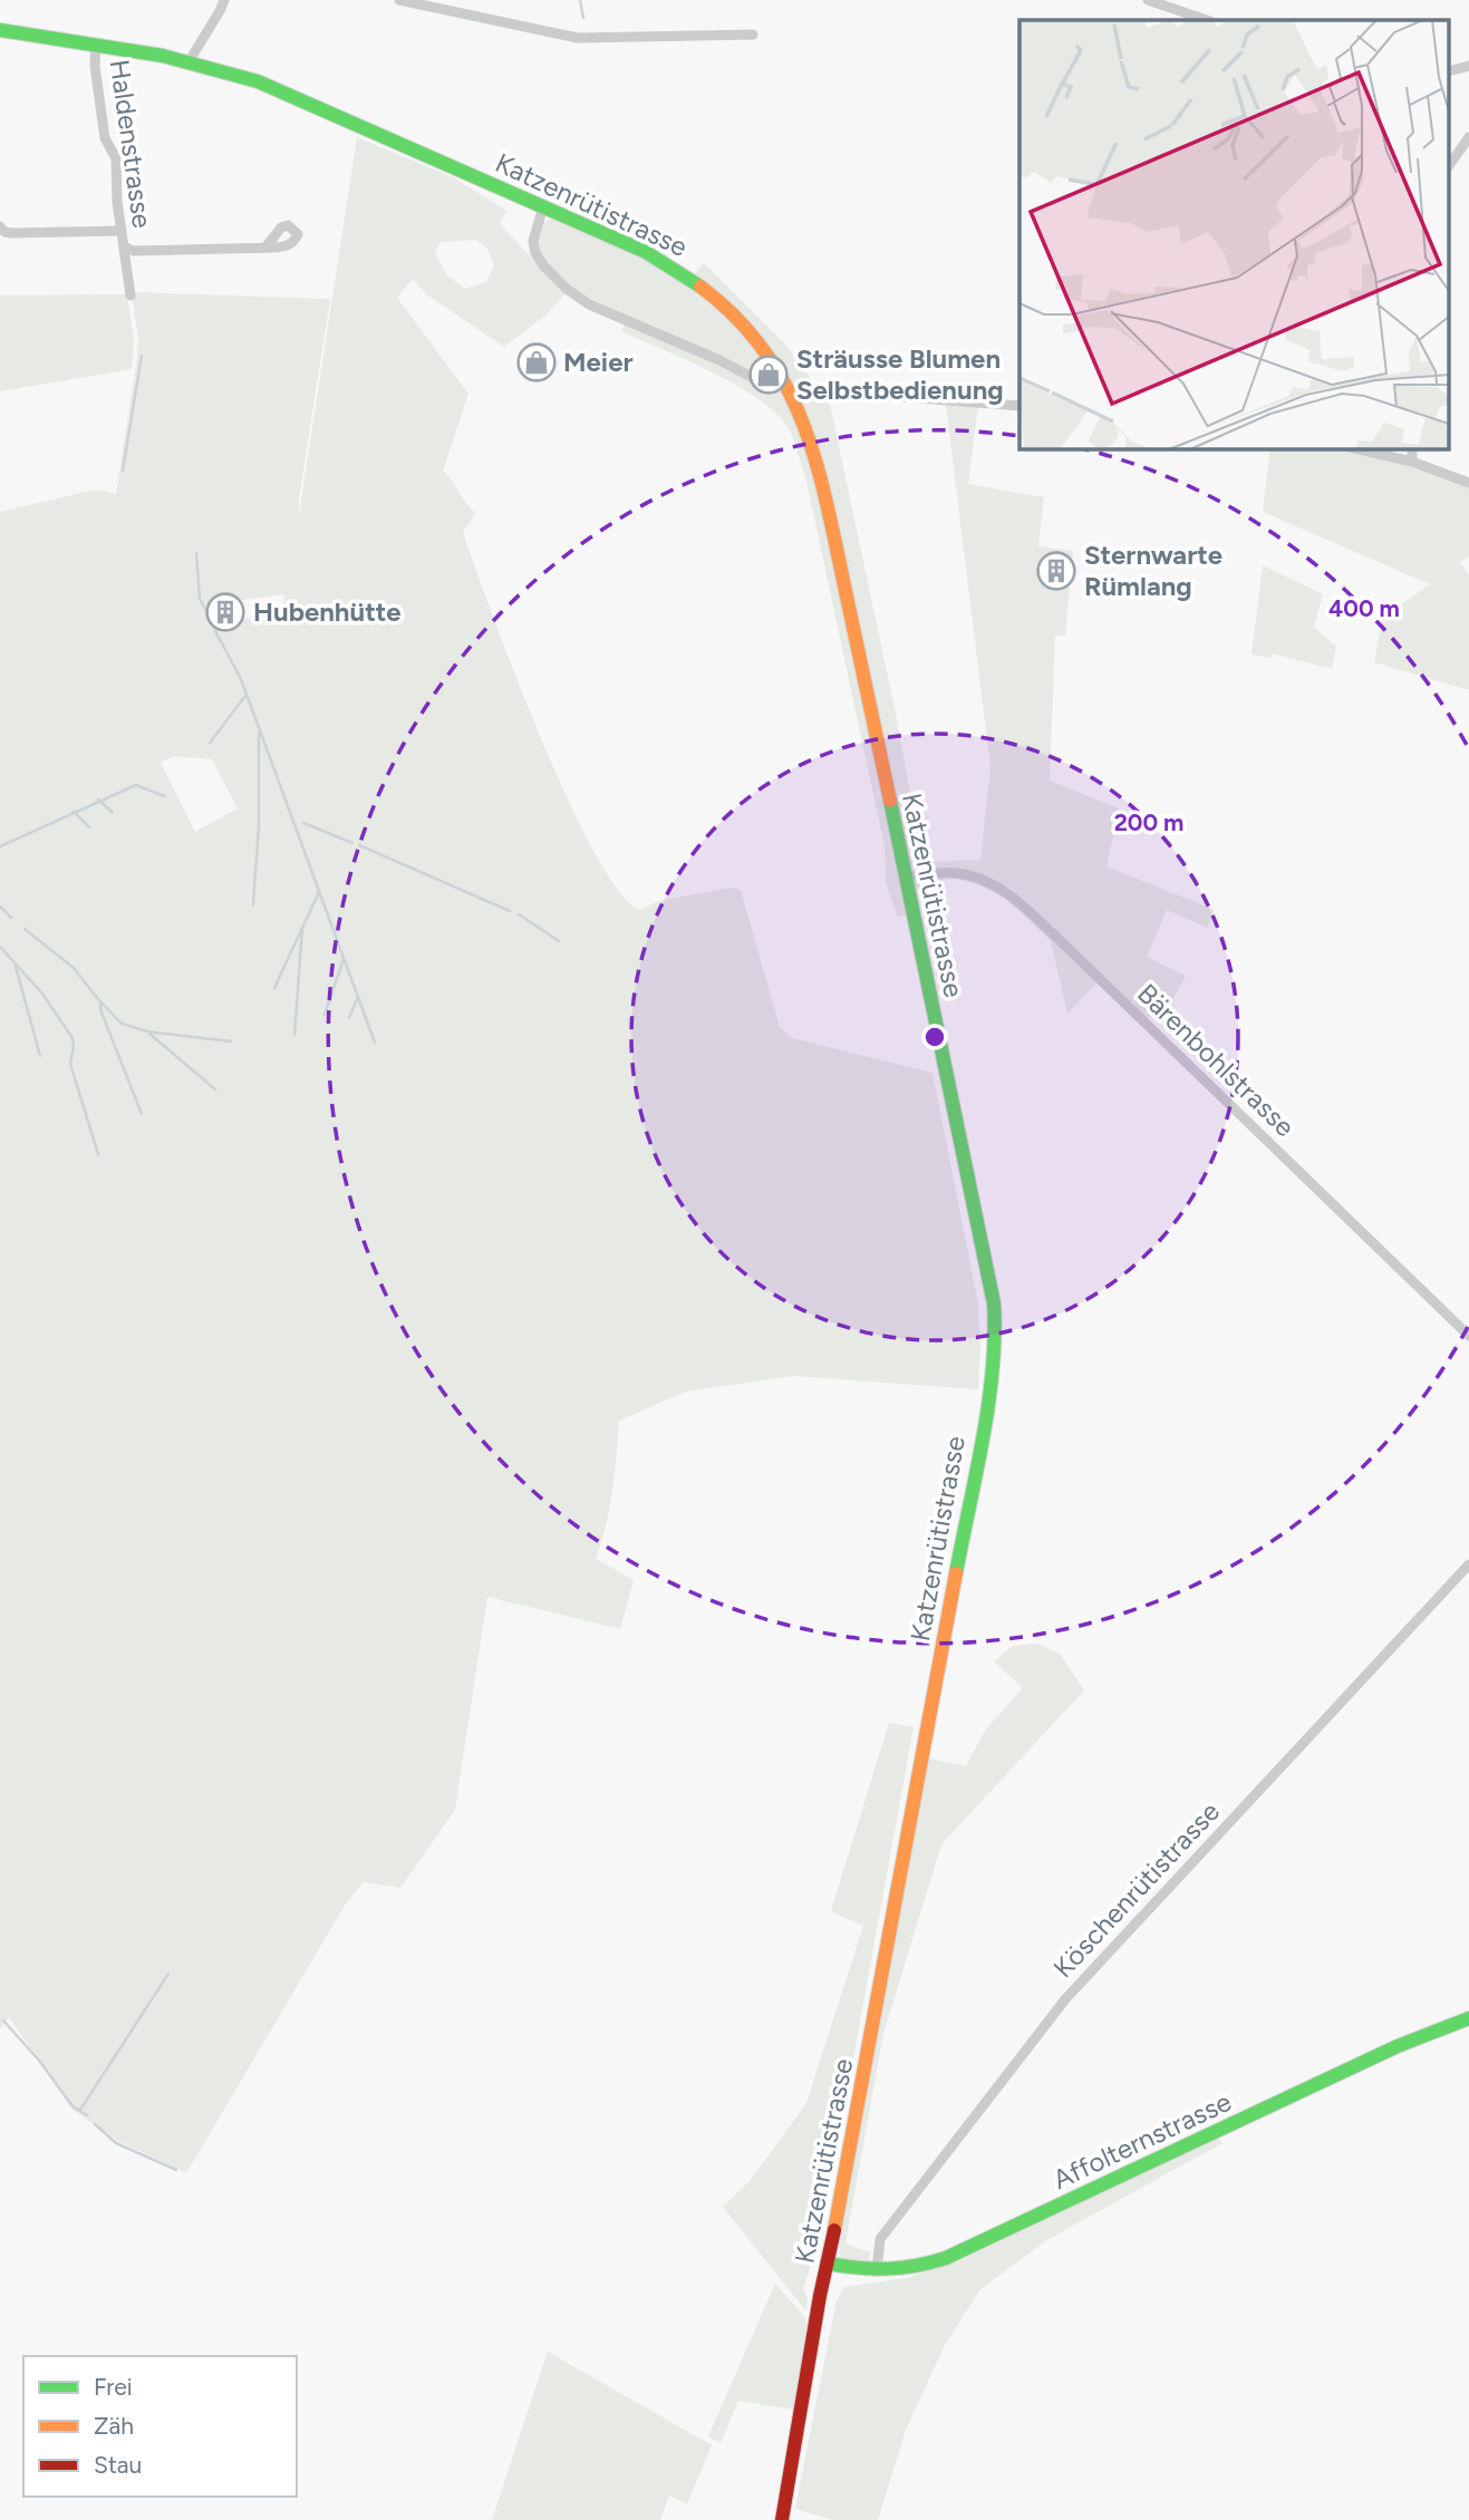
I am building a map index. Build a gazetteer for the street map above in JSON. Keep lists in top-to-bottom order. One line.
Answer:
{"streets":{"street":["Haldenstrasse","Katzenrütistrasse","Bärenbohlstrasse","Köschenrütistrasse","Affolternstrasse"]},"crossings":[["Haldenstrasse","Katzenrütistrasse"],["Katzenrütistrasse","Bärenbohlstrasse"],["Katzenrütistrasse","Affolternstrasse"],["Köschenrütistrasse","Affolternstrasse"]],"places":{"shop":["Meier","Sträusse Blumen Selbstbedienung"],"building":["Sternwarte Rümlang","Hubenhütte"]},"legend":["Frei","Zäh","Stau"],"rings":["400 m","200 m"]}
